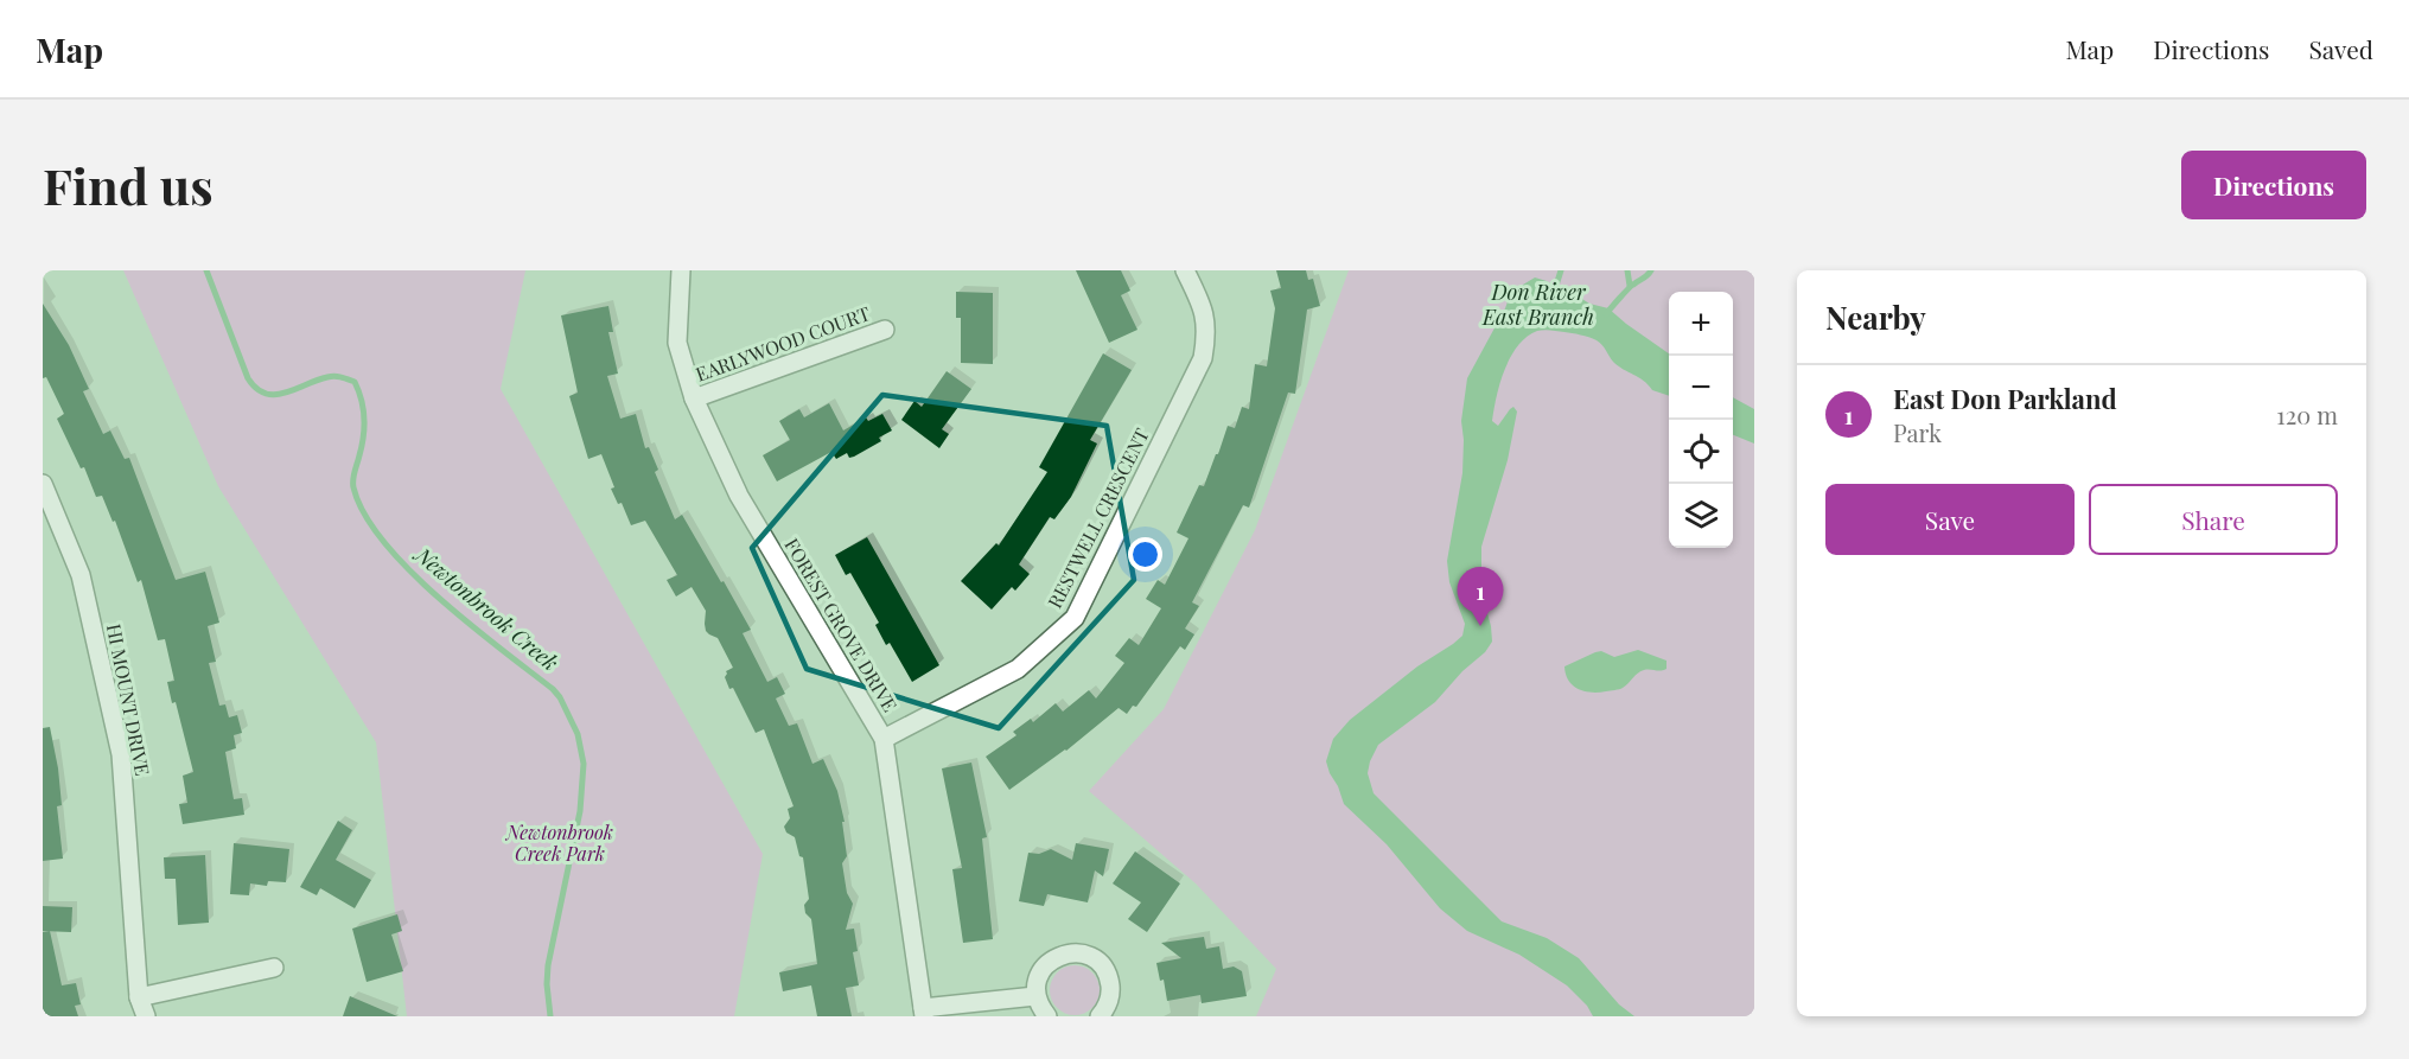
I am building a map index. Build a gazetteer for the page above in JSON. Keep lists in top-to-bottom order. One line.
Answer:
{"streets":{"street":["EARLYWOOD COURT","RESTWELL CRESCENT","FOREST GROVE DRIVE","HI MOUNT DRIVE"]},"crossings":[["EARLYWOOD COURT","FOREST GROVE DRIVE"],["RESTWELL CRESCENT","FOREST GROVE DRIVE"]],"water":["Don River East Branch","Newtonbrook Creek"],"parks":["Newtonbrook Creek Park"],"page":{"header":"Map","nav":["Map","Directions","Saved"],"buttons":["Directions",["Save","Share"]],"title":"Find us","heading":"Nearby","map_buttons":["+","−"],"list":[{"mark":"1","name":"East Don Parkland","note":"Park","value":"120 m"}],"pins":"1"}}
